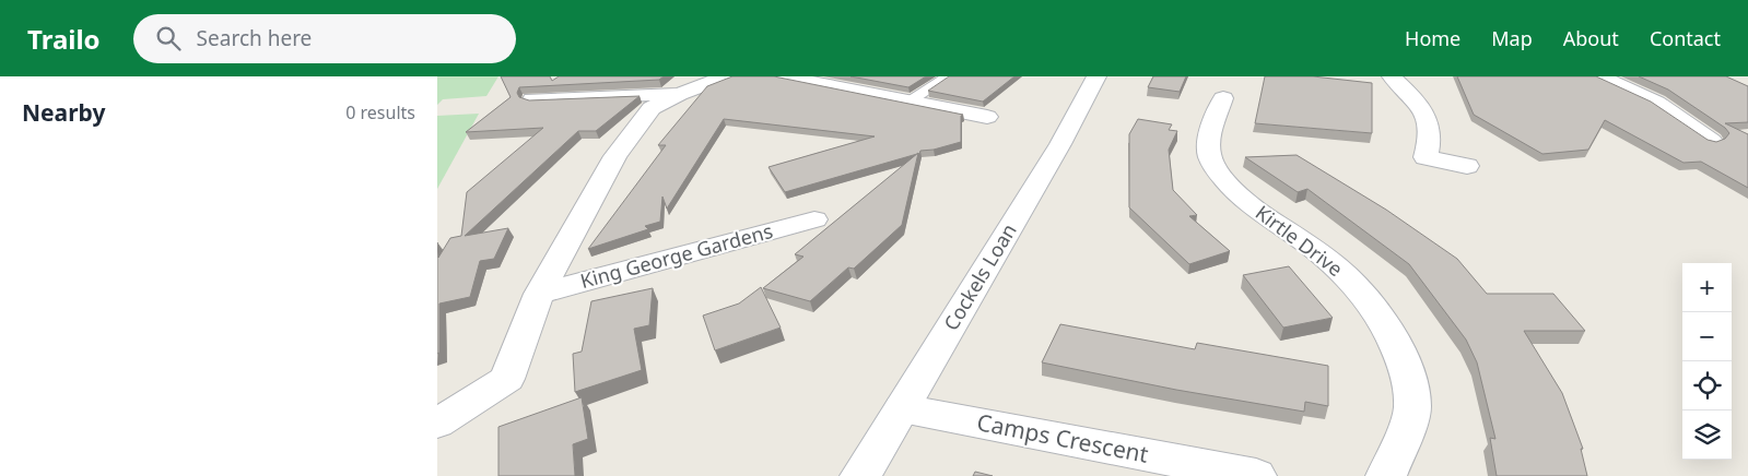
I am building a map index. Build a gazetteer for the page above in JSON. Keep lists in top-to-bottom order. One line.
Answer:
{"streets":{"street":["Kirtle Drive","King George Gardens","Cockels Loan","Camps Crescent"]},"crossings":[["Cockels Loan","Camps Crescent"]],"page":{"header":"Trailo","search":"Search here","nav":["Home","Map","About","Contact"],"heading":["Nearby","0 results"],"map_buttons":["+","−"]}}
